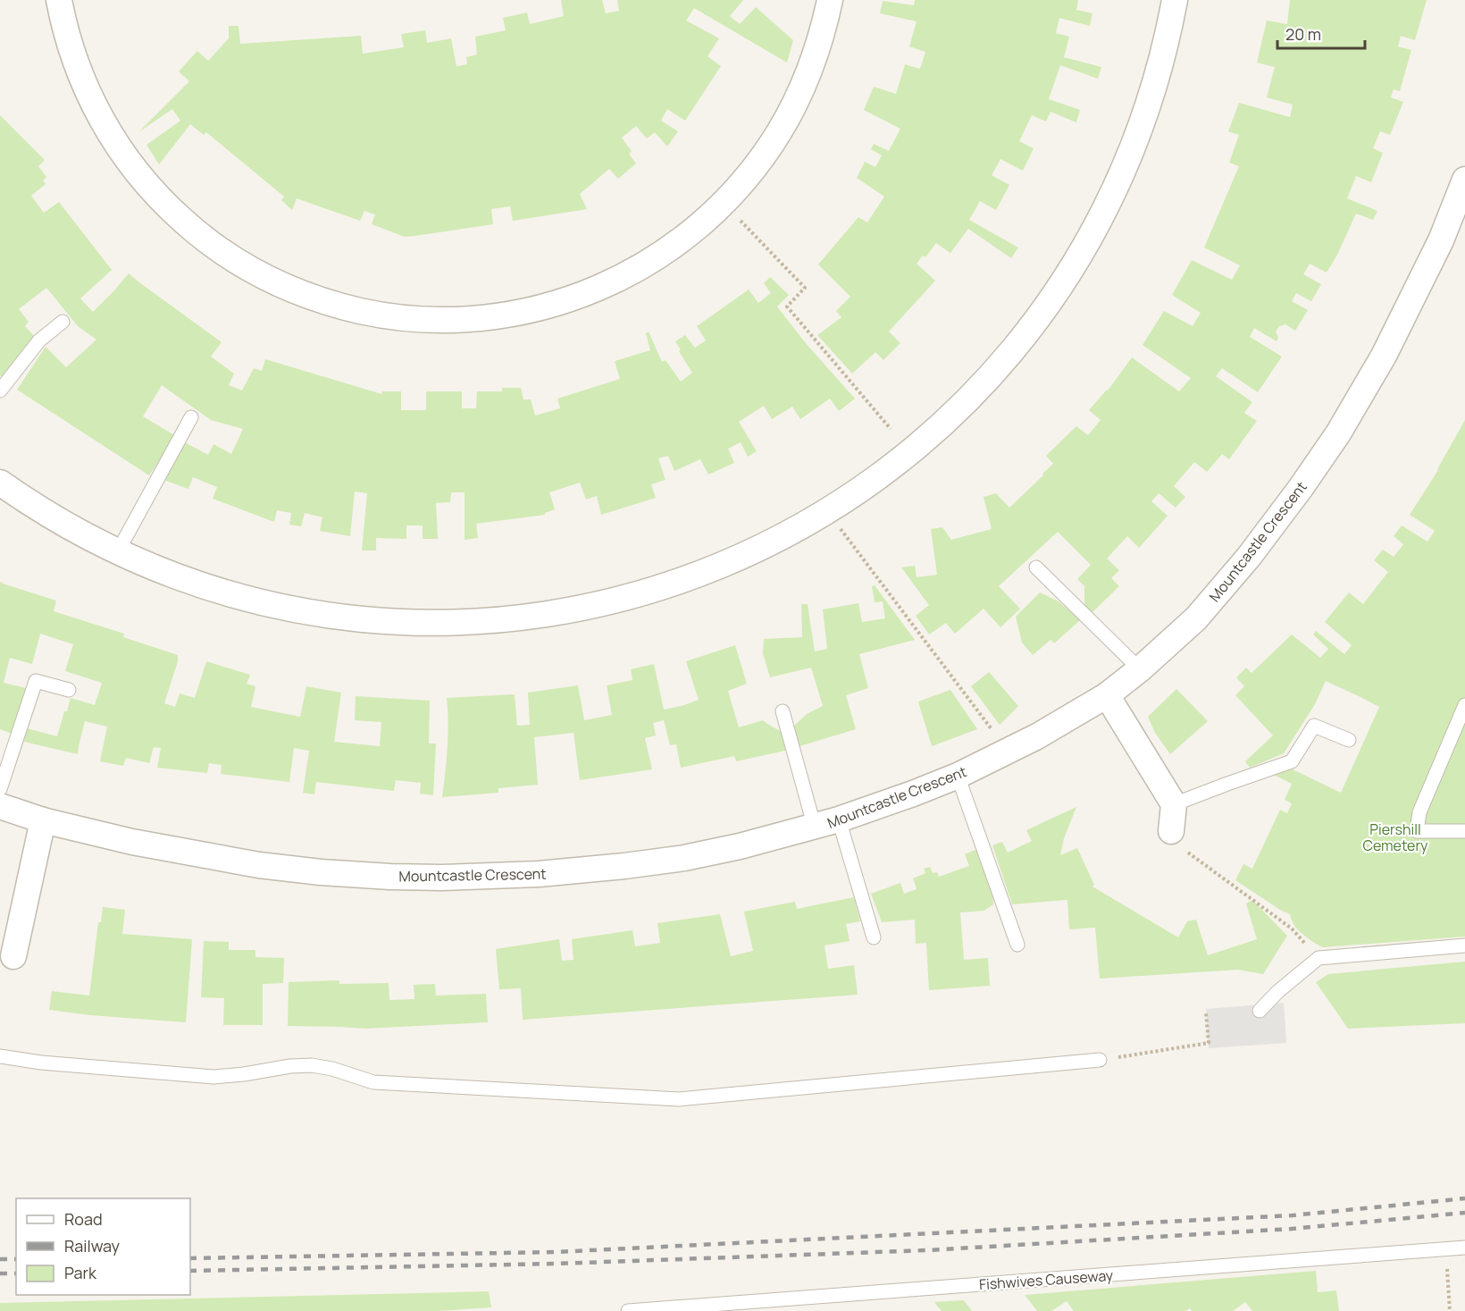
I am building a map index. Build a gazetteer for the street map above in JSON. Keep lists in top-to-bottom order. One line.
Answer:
{"streets":{"street":["Mountcastle Crescent"],"lane":["Fishwives Causeway"]},"parks":["Piershill Cemetery"],"legend":["Road","Railway","Park"],"scale_bar":"20 m"}
